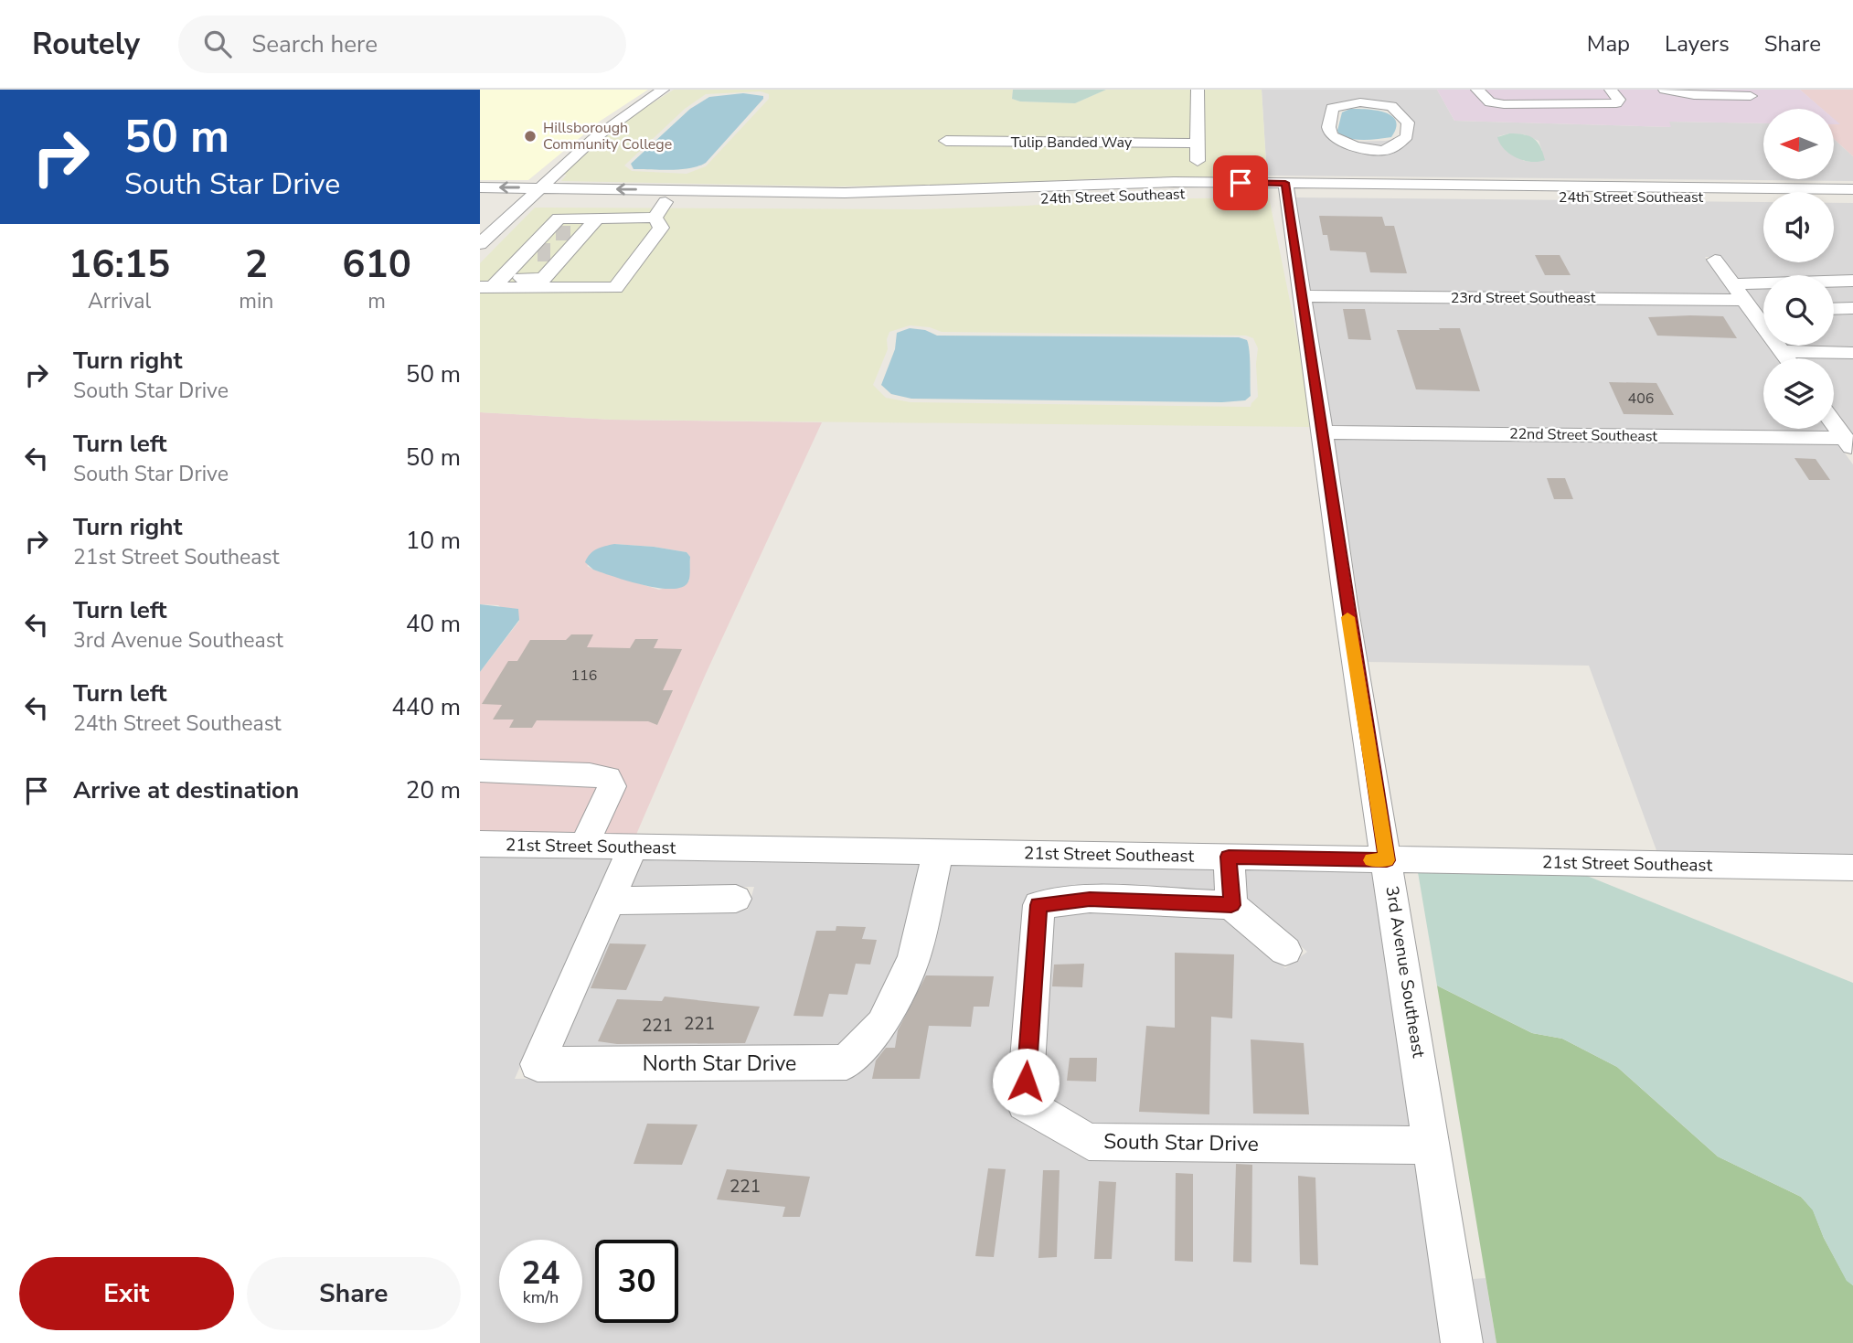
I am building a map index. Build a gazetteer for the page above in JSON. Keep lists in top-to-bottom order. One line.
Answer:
{"streets":{"street":["Tulip Banded Way","24th Street Southeast","23rd Street Southeast","22nd Street Southeast","21st Street Southeast","3rd Avenue Southeast","North Star Drive","South Star Drive"]},"crossings":[["24th Street Southeast","3rd Avenue Southeast"],["23rd Street Southeast","3rd Avenue Southeast"],["22nd Street Southeast","3rd Avenue Southeast"],["21st Street Southeast","3rd Avenue Southeast"],["21st Street Southeast","North Star Drive"],["3rd Avenue Southeast","South Star Drive"]],"places":["Hillsborough Community College"],"house_numbers":["406","116","221","221","221"],"north":"left","page":{"header":"Routely","search":"Search here","nav":["Map","Layers","Share"],"turn":["50 m","South Star Drive"],"eta":["16:15","Arrival","2","min","610","m"],"list":[{"name":"Turn right","note":"South Star Drive","value":"50 m"},{"name":"Turn left","note":"South Star Drive","value":"50 m"},{"name":"Turn right","note":"21st Street Southeast","value":"10 m"},{"name":"Turn left","note":"3rd Avenue Southeast","value":"40 m"},{"name":"Turn left","note":"24th Street Southeast","value":"440 m"},{"name":"Arrive at destination","value":"20 m"}],"speed":"24 km/h","limit":"30","buttons":["Exit","Share"]}}
